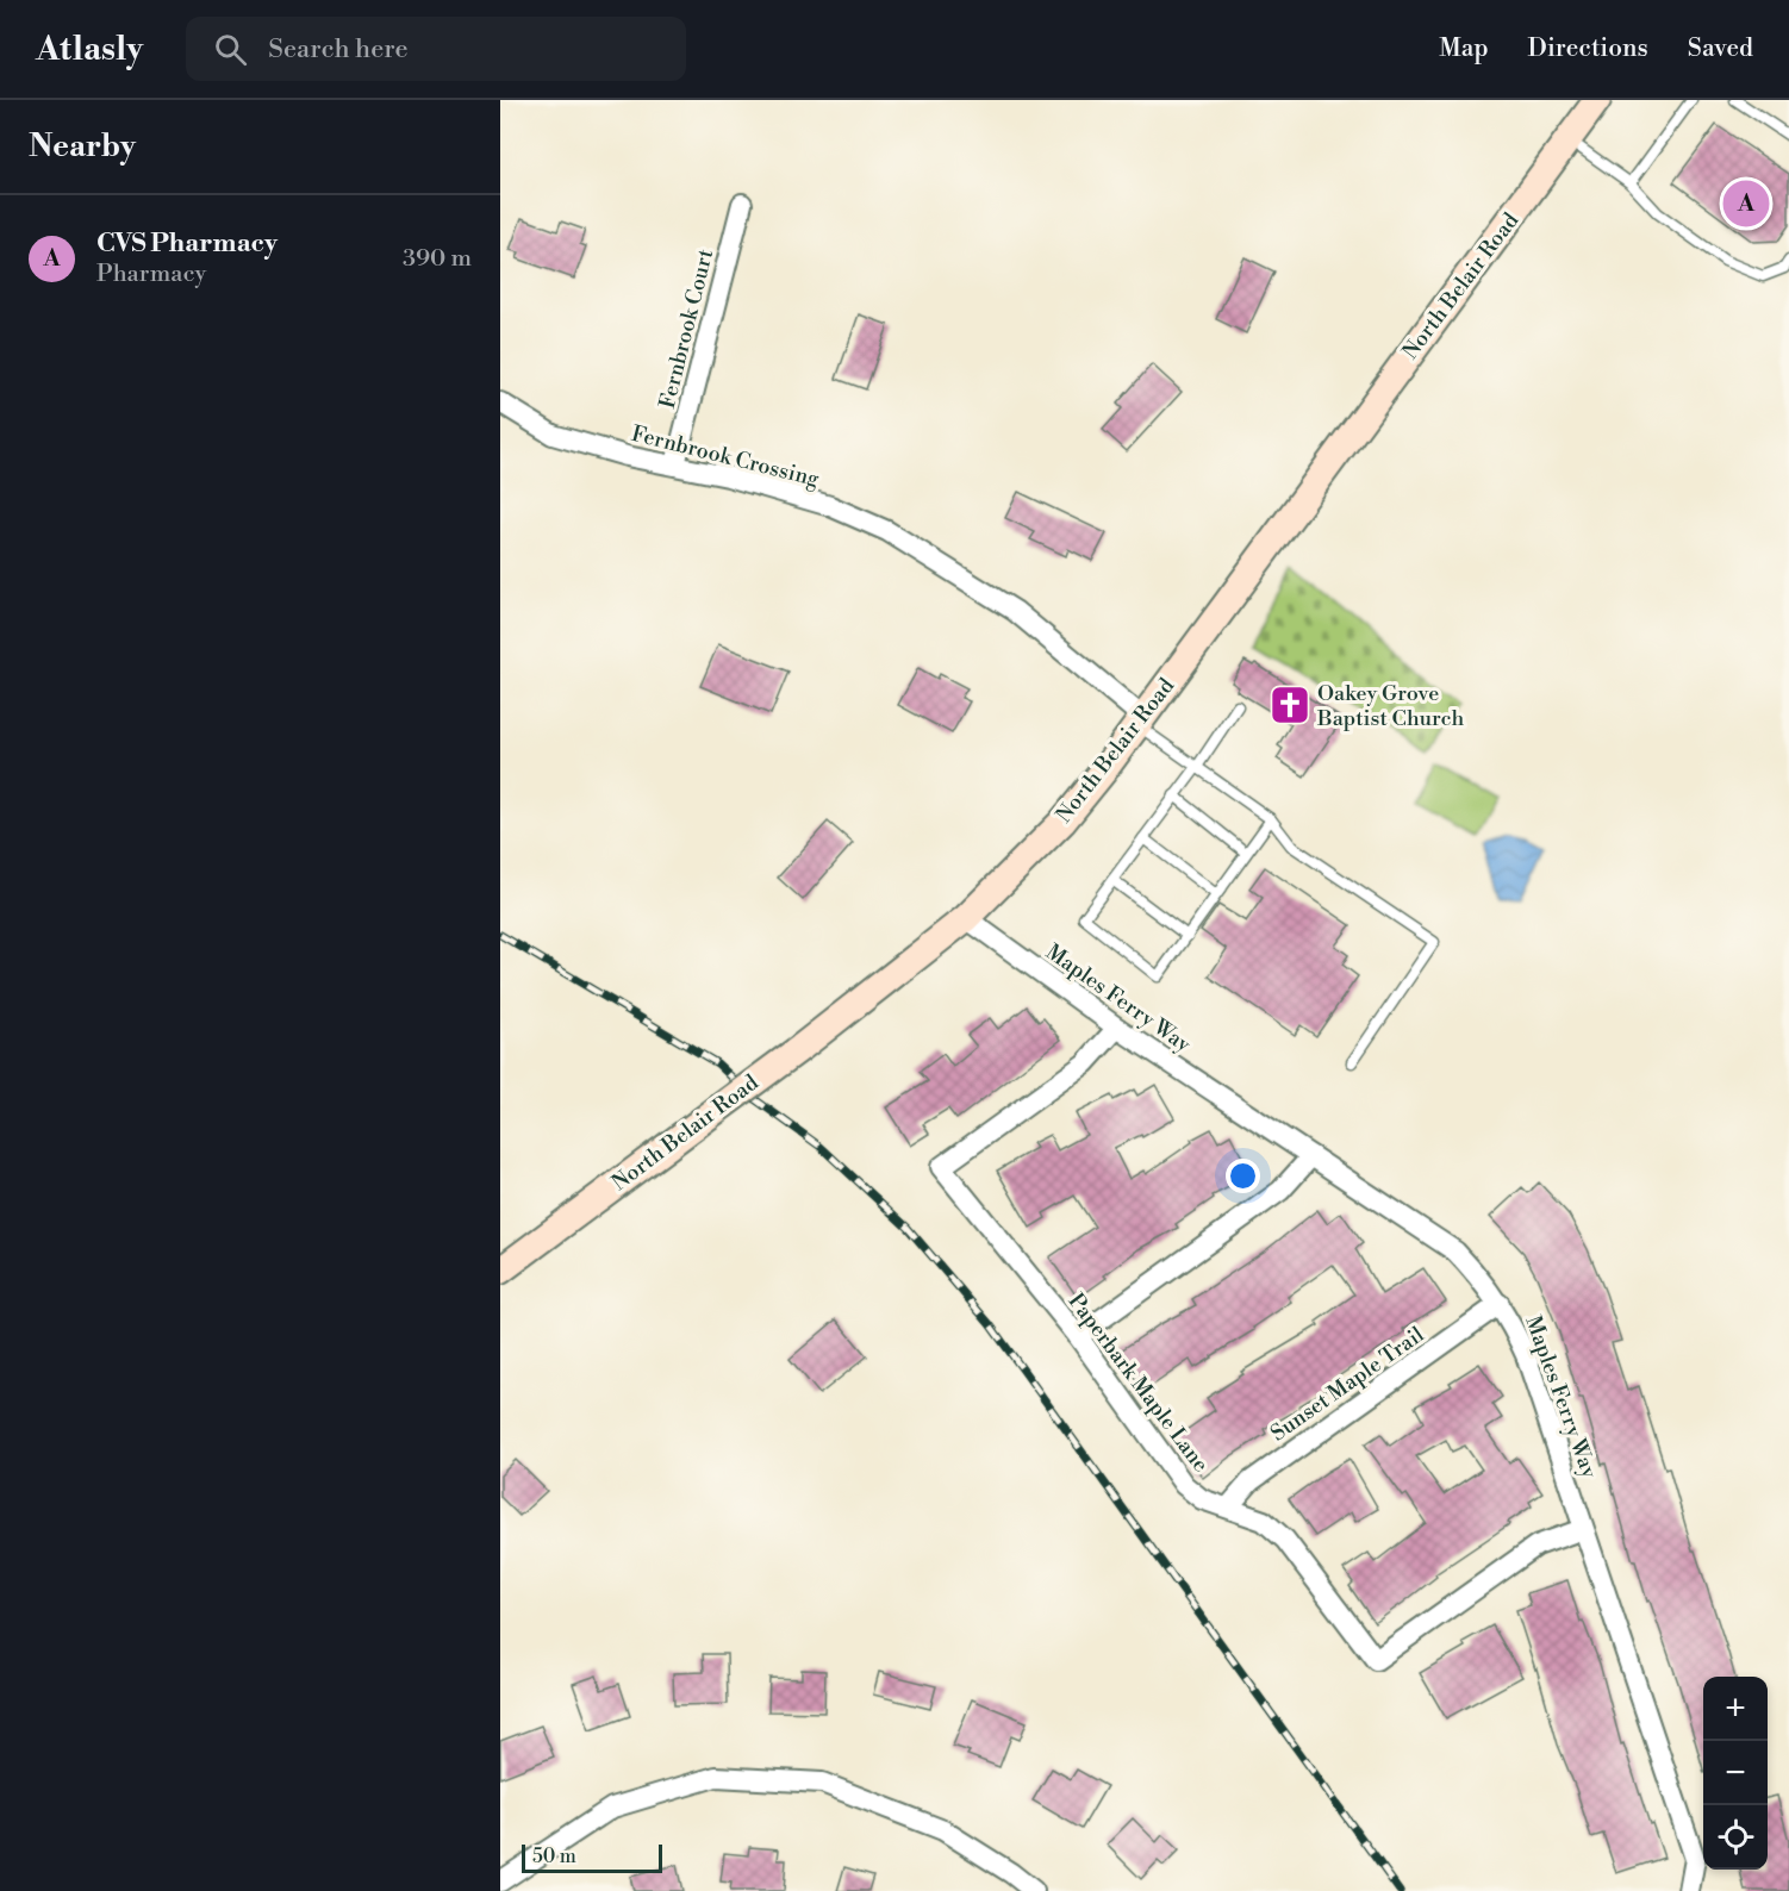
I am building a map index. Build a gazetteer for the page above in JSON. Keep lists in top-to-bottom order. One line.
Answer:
{"streets":{"street":["North Belair Road","Fernbrook Court","Fernbrook Crossing","Maples Ferry Way","Paperbark Maple Lane","Sunset Maple Trail"]},"crossings":[["North Belair Road","Fernbrook Crossing"],["North Belair Road","Maples Ferry Way"],["Fernbrook Court","Fernbrook Crossing"],["Maples Ferry Way","Paperbark Maple Lane"],["Maples Ferry Way","Sunset Maple Trail"],["Paperbark Maple Lane","Sunset Maple Trail"]],"places":{"church":["Oakey Grove Baptist Church"]},"scale_bar":"50 m","page":{"header":"Atlasly","search":"Search here","nav":["Map","Directions","Saved"],"heading":"Nearby","pins":"A","list":[{"mark":"A","name":"CVS Pharmacy","note":"Pharmacy","value":"390 m"}],"map_buttons":["+","−"],"scale":"50 m"}}
